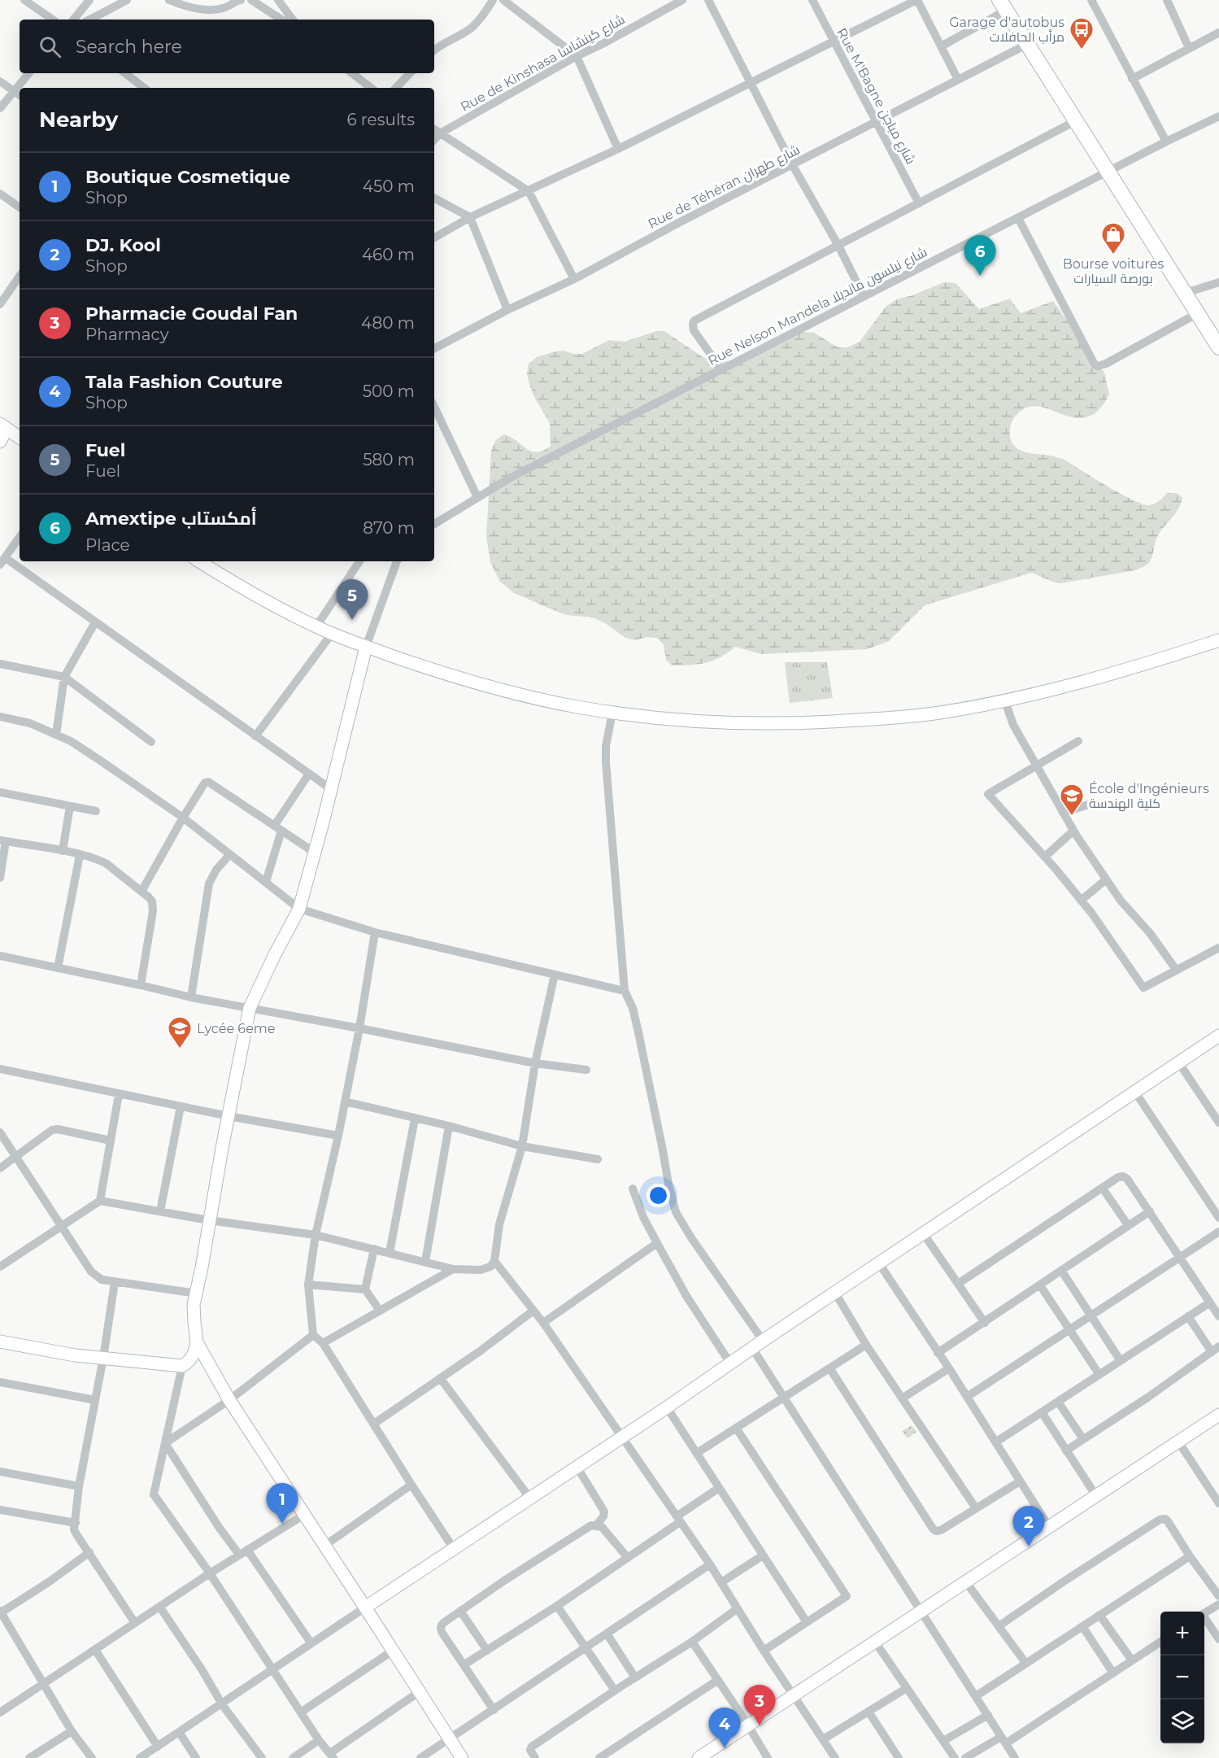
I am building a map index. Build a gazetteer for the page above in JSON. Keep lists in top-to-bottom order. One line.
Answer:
{"streets":{"street":["Rue de Kinshasa شارع كينشاسا","Rue M'Bagne شارع مباجن","Rue de Téhéran شارع طهران","Rue Nelson Mandela شارع نيلسون مانديلا"]},"crossings":[["Rue M'Bagne شارع مباجن","Rue de Téhéran شارع طهران"]],"places":{"bus stop":["Garage d'autobus مرأب الحافلات"],"shop":["Bourse voitures بورصة السيارات"],"school or university":["École d'Ingénieurs كلية الهندسة","Lycée 6eme"]},"page":{"search":"Search here","heading":["Nearby","6 results"],"list":[{"mark":"1","name":"Boutique Cosmetique","note":"Shop","value":"450 m"},{"mark":"2","name":"DJ. Kool","note":"Shop","value":"460 m"},{"mark":"3","name":"Pharmacie Goudal Fan","note":"Pharmacy","value":"480 m"},{"mark":"4","name":"Tala Fashion Couture","note":"Shop","value":"500 m"},{"mark":"5","name":"Fuel","note":"Fuel","value":"580 m"},{"mark":"6","name":"Amextipe أمكستاب","note":"Place","value":"870 m"}],"pins":["6","5","1","2","3","4"],"map_buttons":["+","−"]}}
